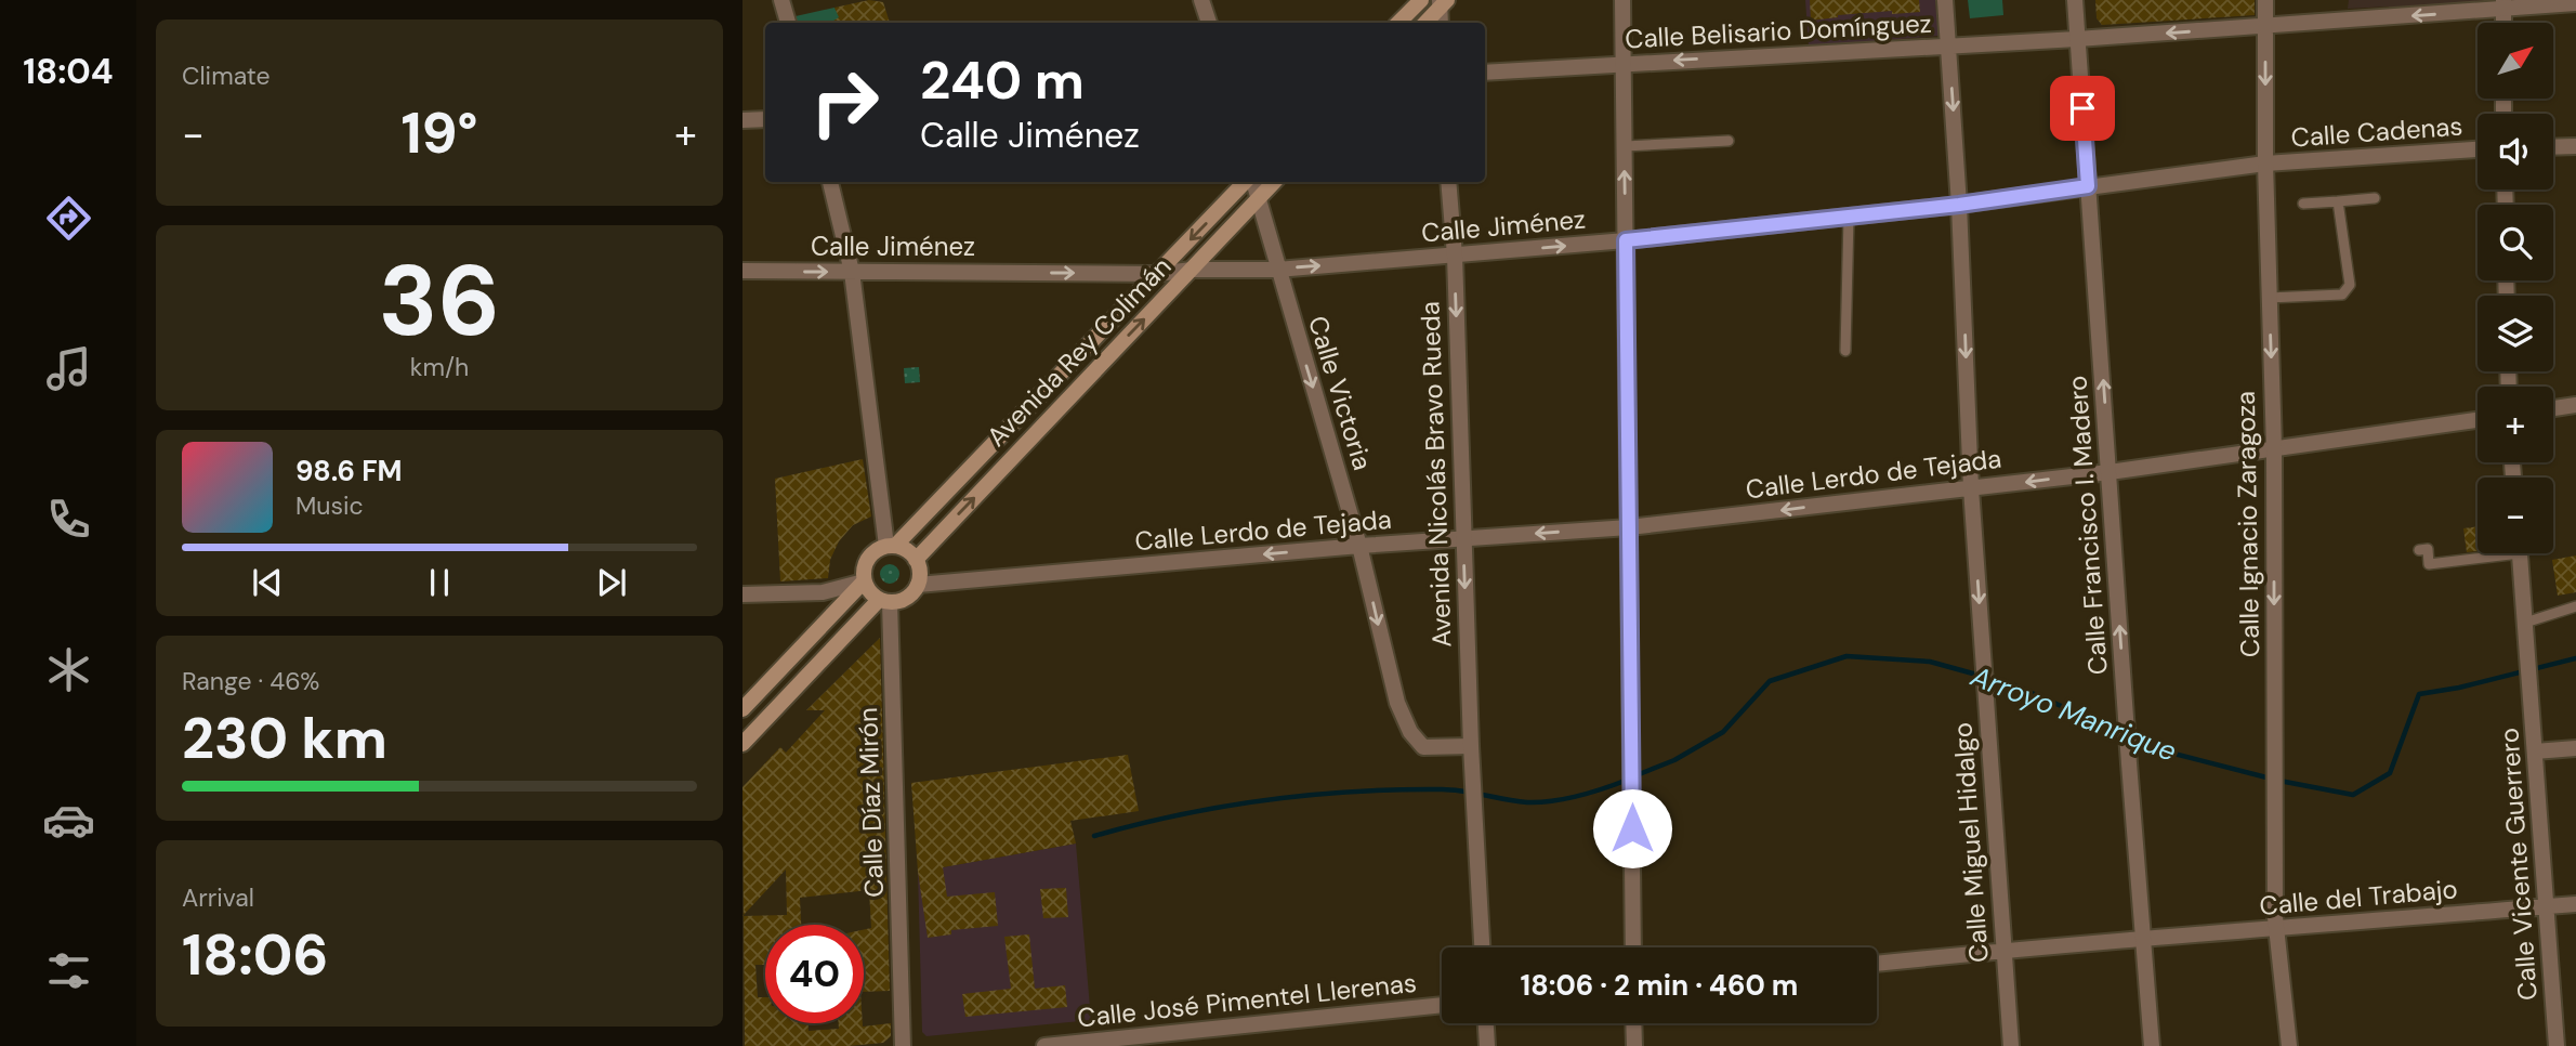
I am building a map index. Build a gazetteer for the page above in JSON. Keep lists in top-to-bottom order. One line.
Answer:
{"streets":{"main road":["Avenida Rey Colimán"],"street":["Calle Belisario Domínguez","Calle Cadenas","Calle Jiménez","Calle Victoria","Avenida Nicolás Bravo Rueda","Calle Lerdo de Tejada","Calle Ignacio Zaragoza","Calle Francisco I. Madero","Calle Díaz Mirón","Calle Miguel Hidalgo","Calle Vicente Guerrero","Calle del Trabajo","Calle José Pimentel Llerenas"]},"crossings":[["Calle Belisario Domínguez","Calle Ignacio Zaragoza"],["Calle Belisario Domínguez","Calle Francisco I. Madero"],["Calle Belisario Domínguez","Calle Miguel Hidalgo"],["Calle Cadenas","Calle Jiménez"],["Calle Cadenas","Calle Ignacio Zaragoza"],["Calle Jiménez","Avenida Rey Colimán"],["Calle Jiménez","Calle Victoria"],["Calle Jiménez","Avenida Nicolás Bravo Rueda"],["Calle Jiménez","Calle Ignacio Zaragoza"],["Calle Jiménez","Calle Francisco I. Madero"],["Calle Jiménez","Calle Miguel Hidalgo"],["Avenida Rey Colimán","Calle Victoria"],["Avenida Rey Colimán","Calle Lerdo de Tejada"],["Avenida Rey Colimán","Calle Díaz Mirón"],["Calle Victoria","Avenida Nicolás Bravo Rueda"],["Calle Victoria","Calle Lerdo de Tejada"],["Avenida Nicolás Bravo Rueda","Calle Lerdo de Tejada"],["Calle Lerdo de Tejada","Calle Ignacio Zaragoza"],["Calle Lerdo de Tejada","Calle Francisco I. Madero"],["Calle Lerdo de Tejada","Calle Díaz Mirón"],["Calle Lerdo de Tejada","Calle Miguel Hidalgo"],["Calle Ignacio Zaragoza","Calle del Trabajo"],["Calle Francisco I. Madero","Calle del Trabajo"],["Calle Vicente Guerrero","Calle del Trabajo"]],"one_way":["Calle Belisario Domínguez","Calle Jiménez","Calle Victoria","Avenida Nicolás Bravo Rueda","Calle Lerdo de Tejada","Calle Ignacio Zaragoza","Calle Francisco I. Madero","Calle Miguel Hidalgo"],"water":["Arroyo Manrique"],"north":"top right","page":{"tabs":"18:04","tile":["Climate",["36","km/h"],["Range · 46%","230 km"],["Arrival","18:06"]],"map_buttons":["+","−"],"turn":["240 m","Calle Jiménez"],"heat":["−","19°","+"],"song":["98.6 FM","Music"],"limit":"40","trip":"18:06 · 2 min · 460 m"}}
